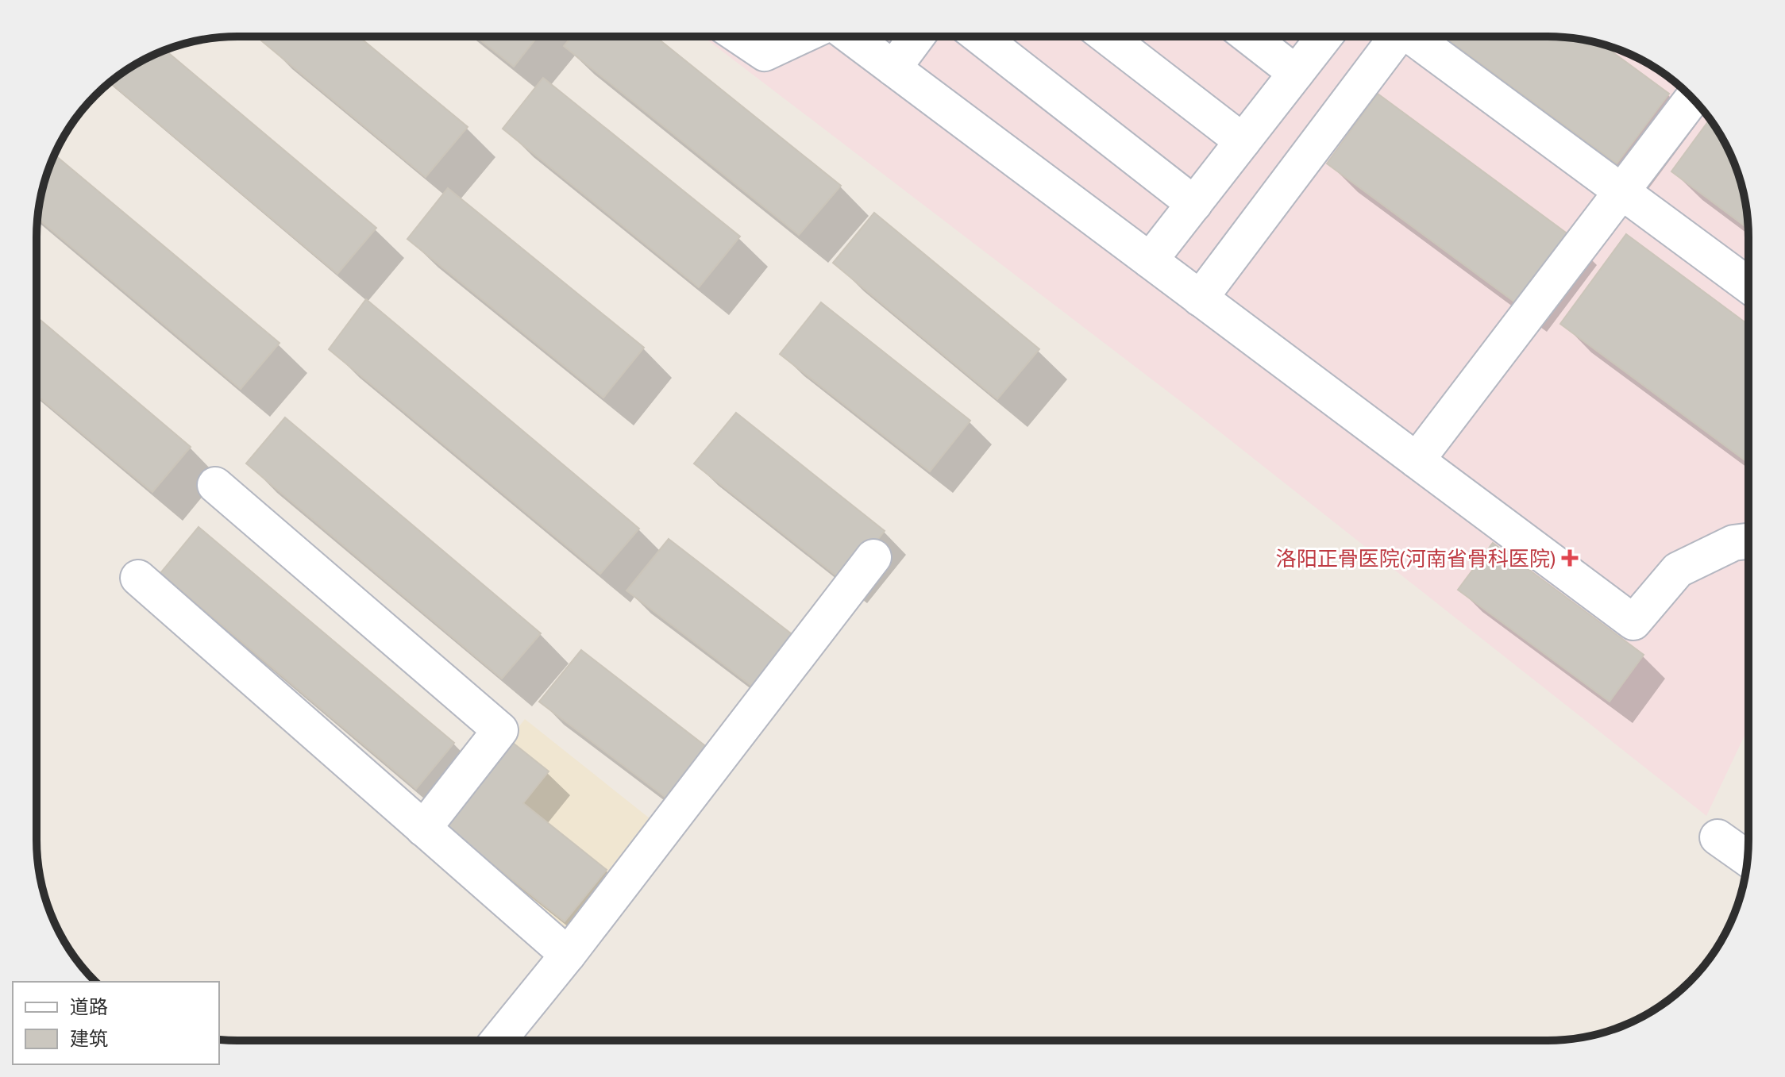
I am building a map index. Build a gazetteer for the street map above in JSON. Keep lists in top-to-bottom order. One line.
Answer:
{"places":{"health":["洛阳正骨医院(河南省骨科医院)"]},"legend":["道路","建筑"]}
